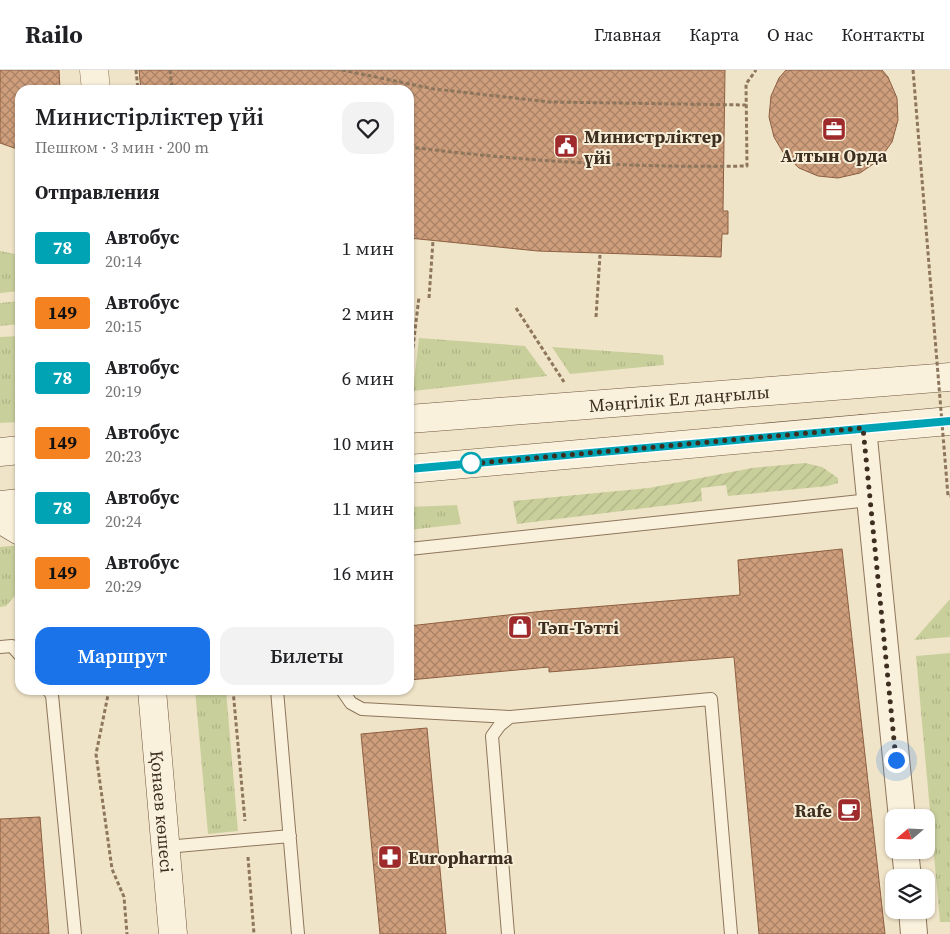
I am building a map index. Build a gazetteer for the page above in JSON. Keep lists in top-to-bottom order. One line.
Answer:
{"streets":{"main road":["Мәңгілік Ел даңғылы","Қонаев көшесі"]},"places":{"office":["Алтын Орда"],"public building":["Министрліктер үйі"],"shop":["Тәп-Тәтті"],"cafe":["Rafe"],"pharmacy":["Europharma"]},"lines":["bus line 78"],"north":"left","page":{"header":"Railo","nav":["Главная","Карта","О нас","Контакты"],"heading":[["Министірліктер үйі","Пешком · 3 мин · 200 m"],"Отправления"],"list":[{"mark":"78","name":"Автобус","note":"20:14","value":"1 мин"},{"mark":"149","name":"Автобус","note":"20:15","value":"2 мин"},{"mark":"78","name":"Автобус","note":"20:19","value":"6 мин"},{"mark":"149","name":"Автобус","note":"20:23","value":"10 мин"},{"mark":"78","name":"Автобус","note":"20:24","value":"11 мин"},{"mark":"149","name":"Автобус","note":"20:29","value":"16 мин"}],"buttons":["Маршрут","Билеты"]}}
